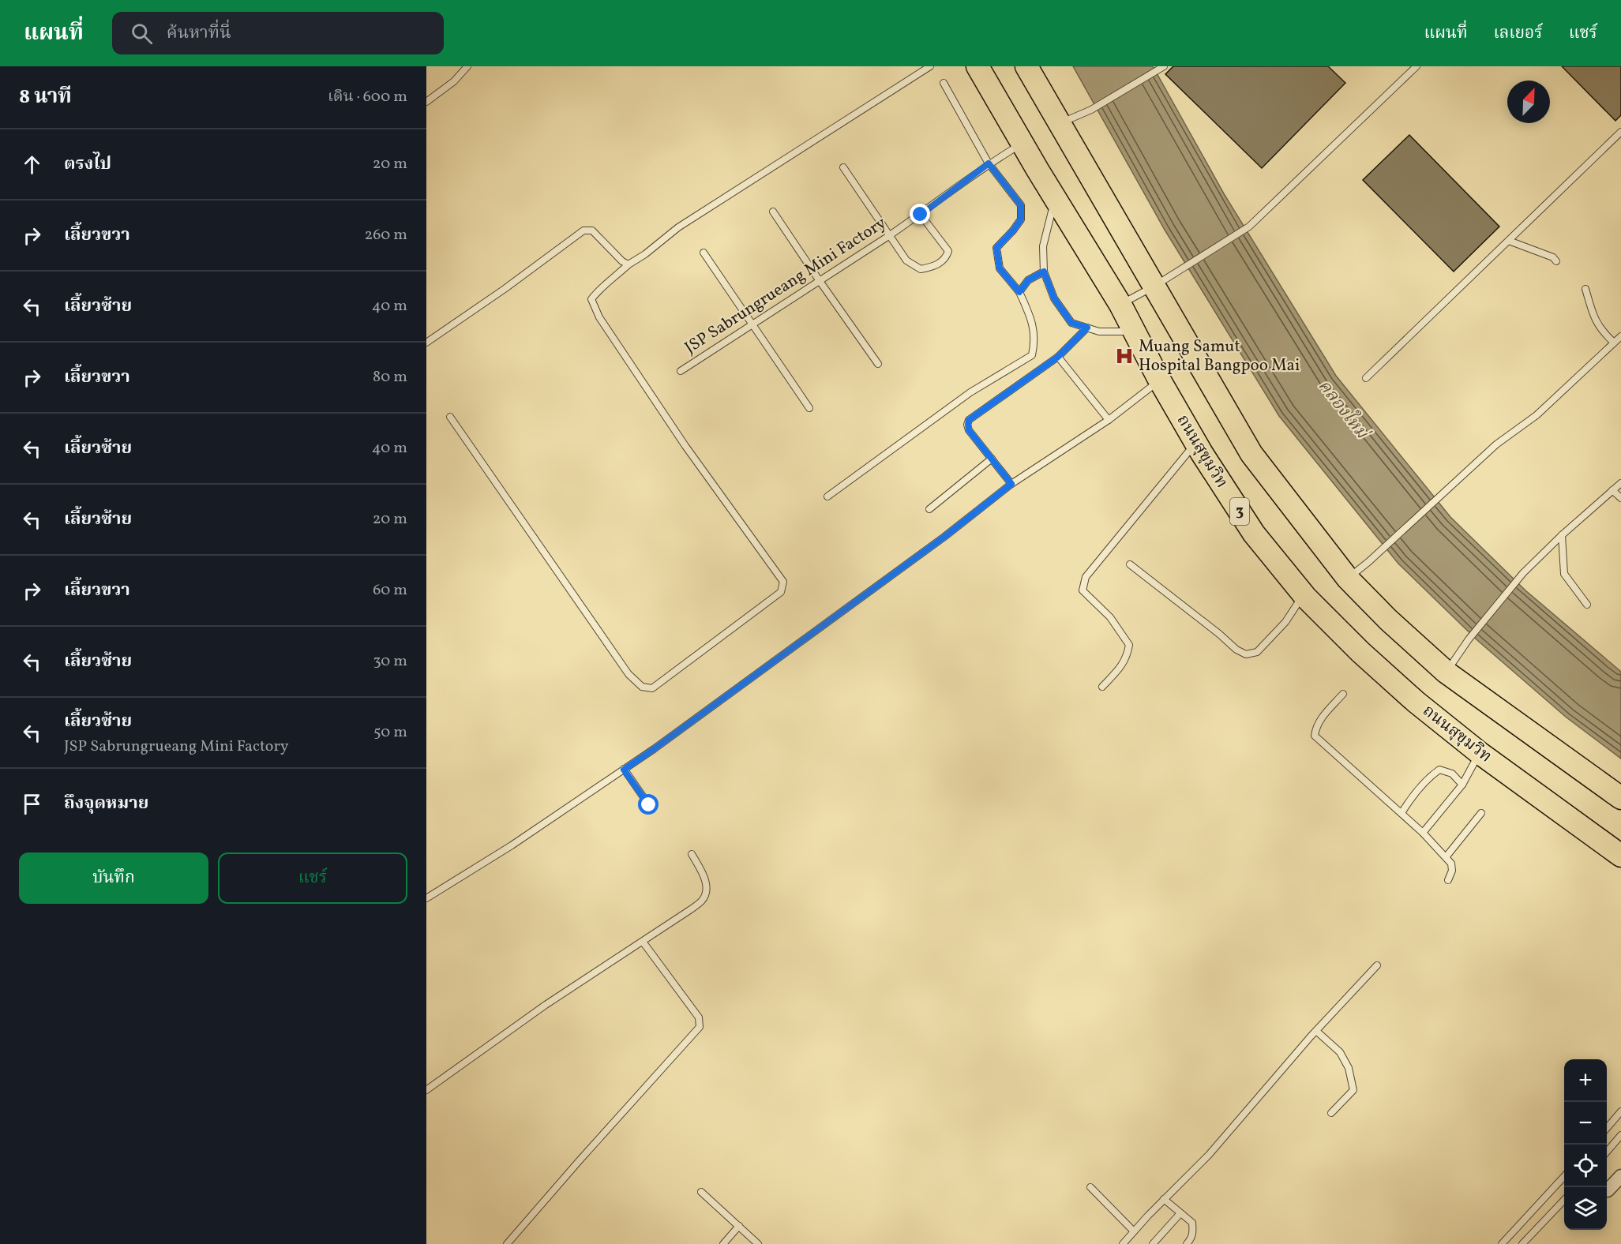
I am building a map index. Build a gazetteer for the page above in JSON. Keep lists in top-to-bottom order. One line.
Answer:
{"streets":{"highway":["ถนนสุขุมวิท","3"],"lane":["JSP Sabrungrueang Mini Factory"]},"crossings":[["JSP Sabrungrueang Mini Factory","ถนนสุขุมวิท"]],"water":["คลองใหม่"],"places":{"hospital":["Muang Samut Hospital Bangpoo Mai"]},"north":"top right","page":{"header":"แผนที่","search":"ค้นหาที่นี่","nav":["แผนที่","เลเยอร์","แชร์"],"heading":["8 นาที","เดิน · 600 m"],"list":[["ตรงไป","20 m"],["เลี้ยวขวา","260 m"],["เลี้ยวซ้าย","40 m"],["เลี้ยวขวา","80 m"],["เลี้ยวซ้าย","40 m"],["เลี้ยวซ้าย","20 m"],["เลี้ยวขวา","60 m"],["เลี้ยวซ้าย","30 m"],["เลี้ยวซ้าย","JSP Sabrungrueang Mini Factory","50 m"],"ถึงจุดหมาย"],"buttons":["บันทึก","แชร์"],"map_buttons":["+","−"]}}
